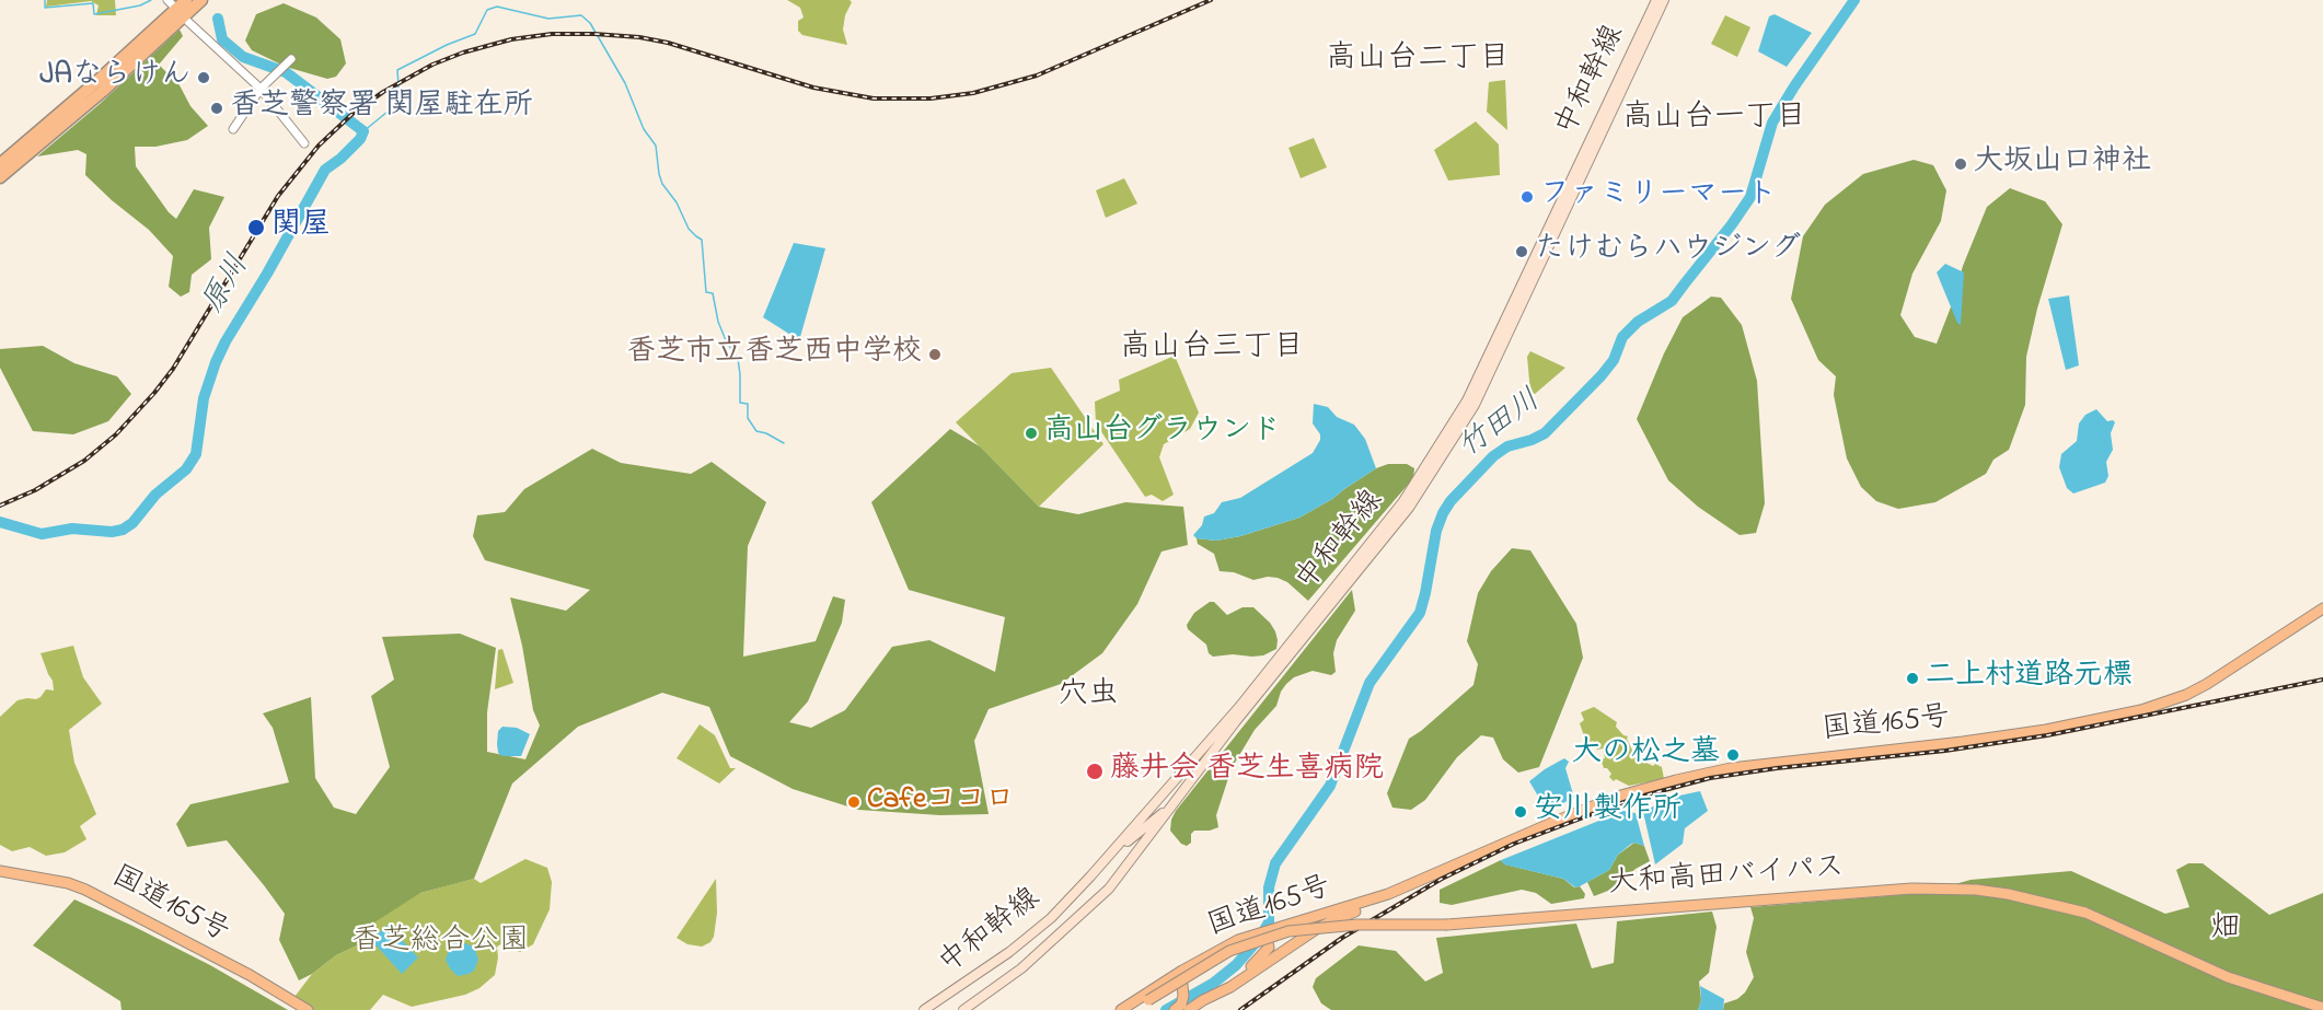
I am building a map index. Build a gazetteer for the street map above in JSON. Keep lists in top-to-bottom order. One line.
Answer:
{"streets":{"highway":["国道165号","大和高田バイパス"],"main road":["中和幹線"]},"districts":["高山台二丁目","高山台一丁目","高山台三丁目","穴虫","畑"],"water":["原川","竹田川"],"parks":["香芝総合公園"],"places":["JAならけん","香芝警察署 関屋駐在所","大坂山口神社","ファミリーマート","関屋","たけむらハウジング","香芝市立香芝西中学校","高山台グラウンド","二上村道路元標","大の松之墓","藤井会 香芝生喜病院","Cafeココロ","安川製作所"]}
